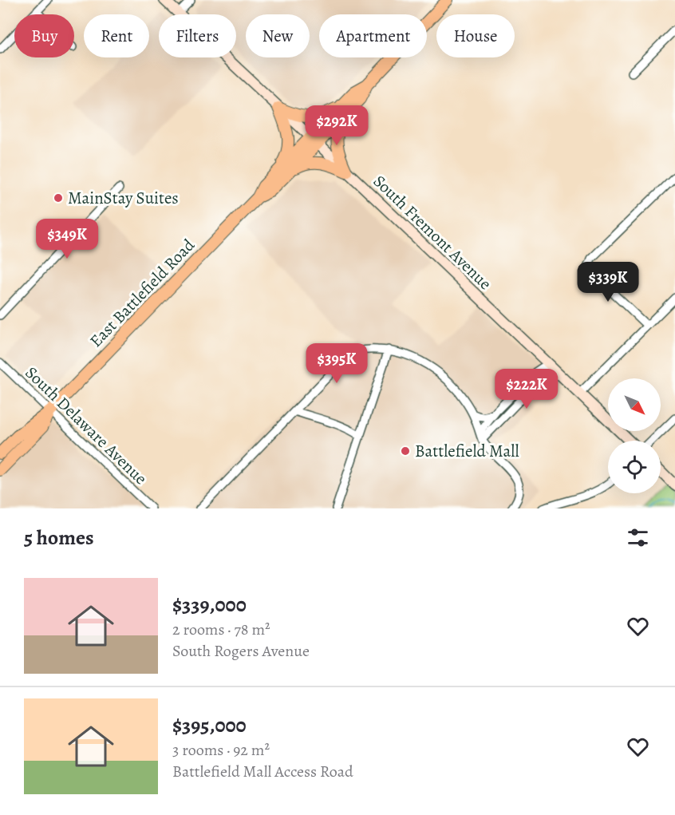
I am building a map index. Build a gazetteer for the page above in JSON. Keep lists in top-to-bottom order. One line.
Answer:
{"streets":{"main road":["South Fremont Avenue","East Battlefield Road"],"street":["South Delaware Avenue"]},"crossings":[["South Fremont Avenue","East Battlefield Road"],["East Battlefield Road","South Delaware Avenue"]],"places":["MainStay Suites","Battlefield Mall"],"north":"bottom right","page":{"chip":["Buy","Rent","Filters","New","Apartment","House"],"price":["$292K","$349K","$339K","$395K","$222K"],"heading":"5 homes","list":[{"name":"$339,000","note":"2 rooms · 78 m² · South Rogers Avenue"},{"name":"$395,000","note":"3 rooms · 92 m² · Battlefield Mall Access Road"}]}}
